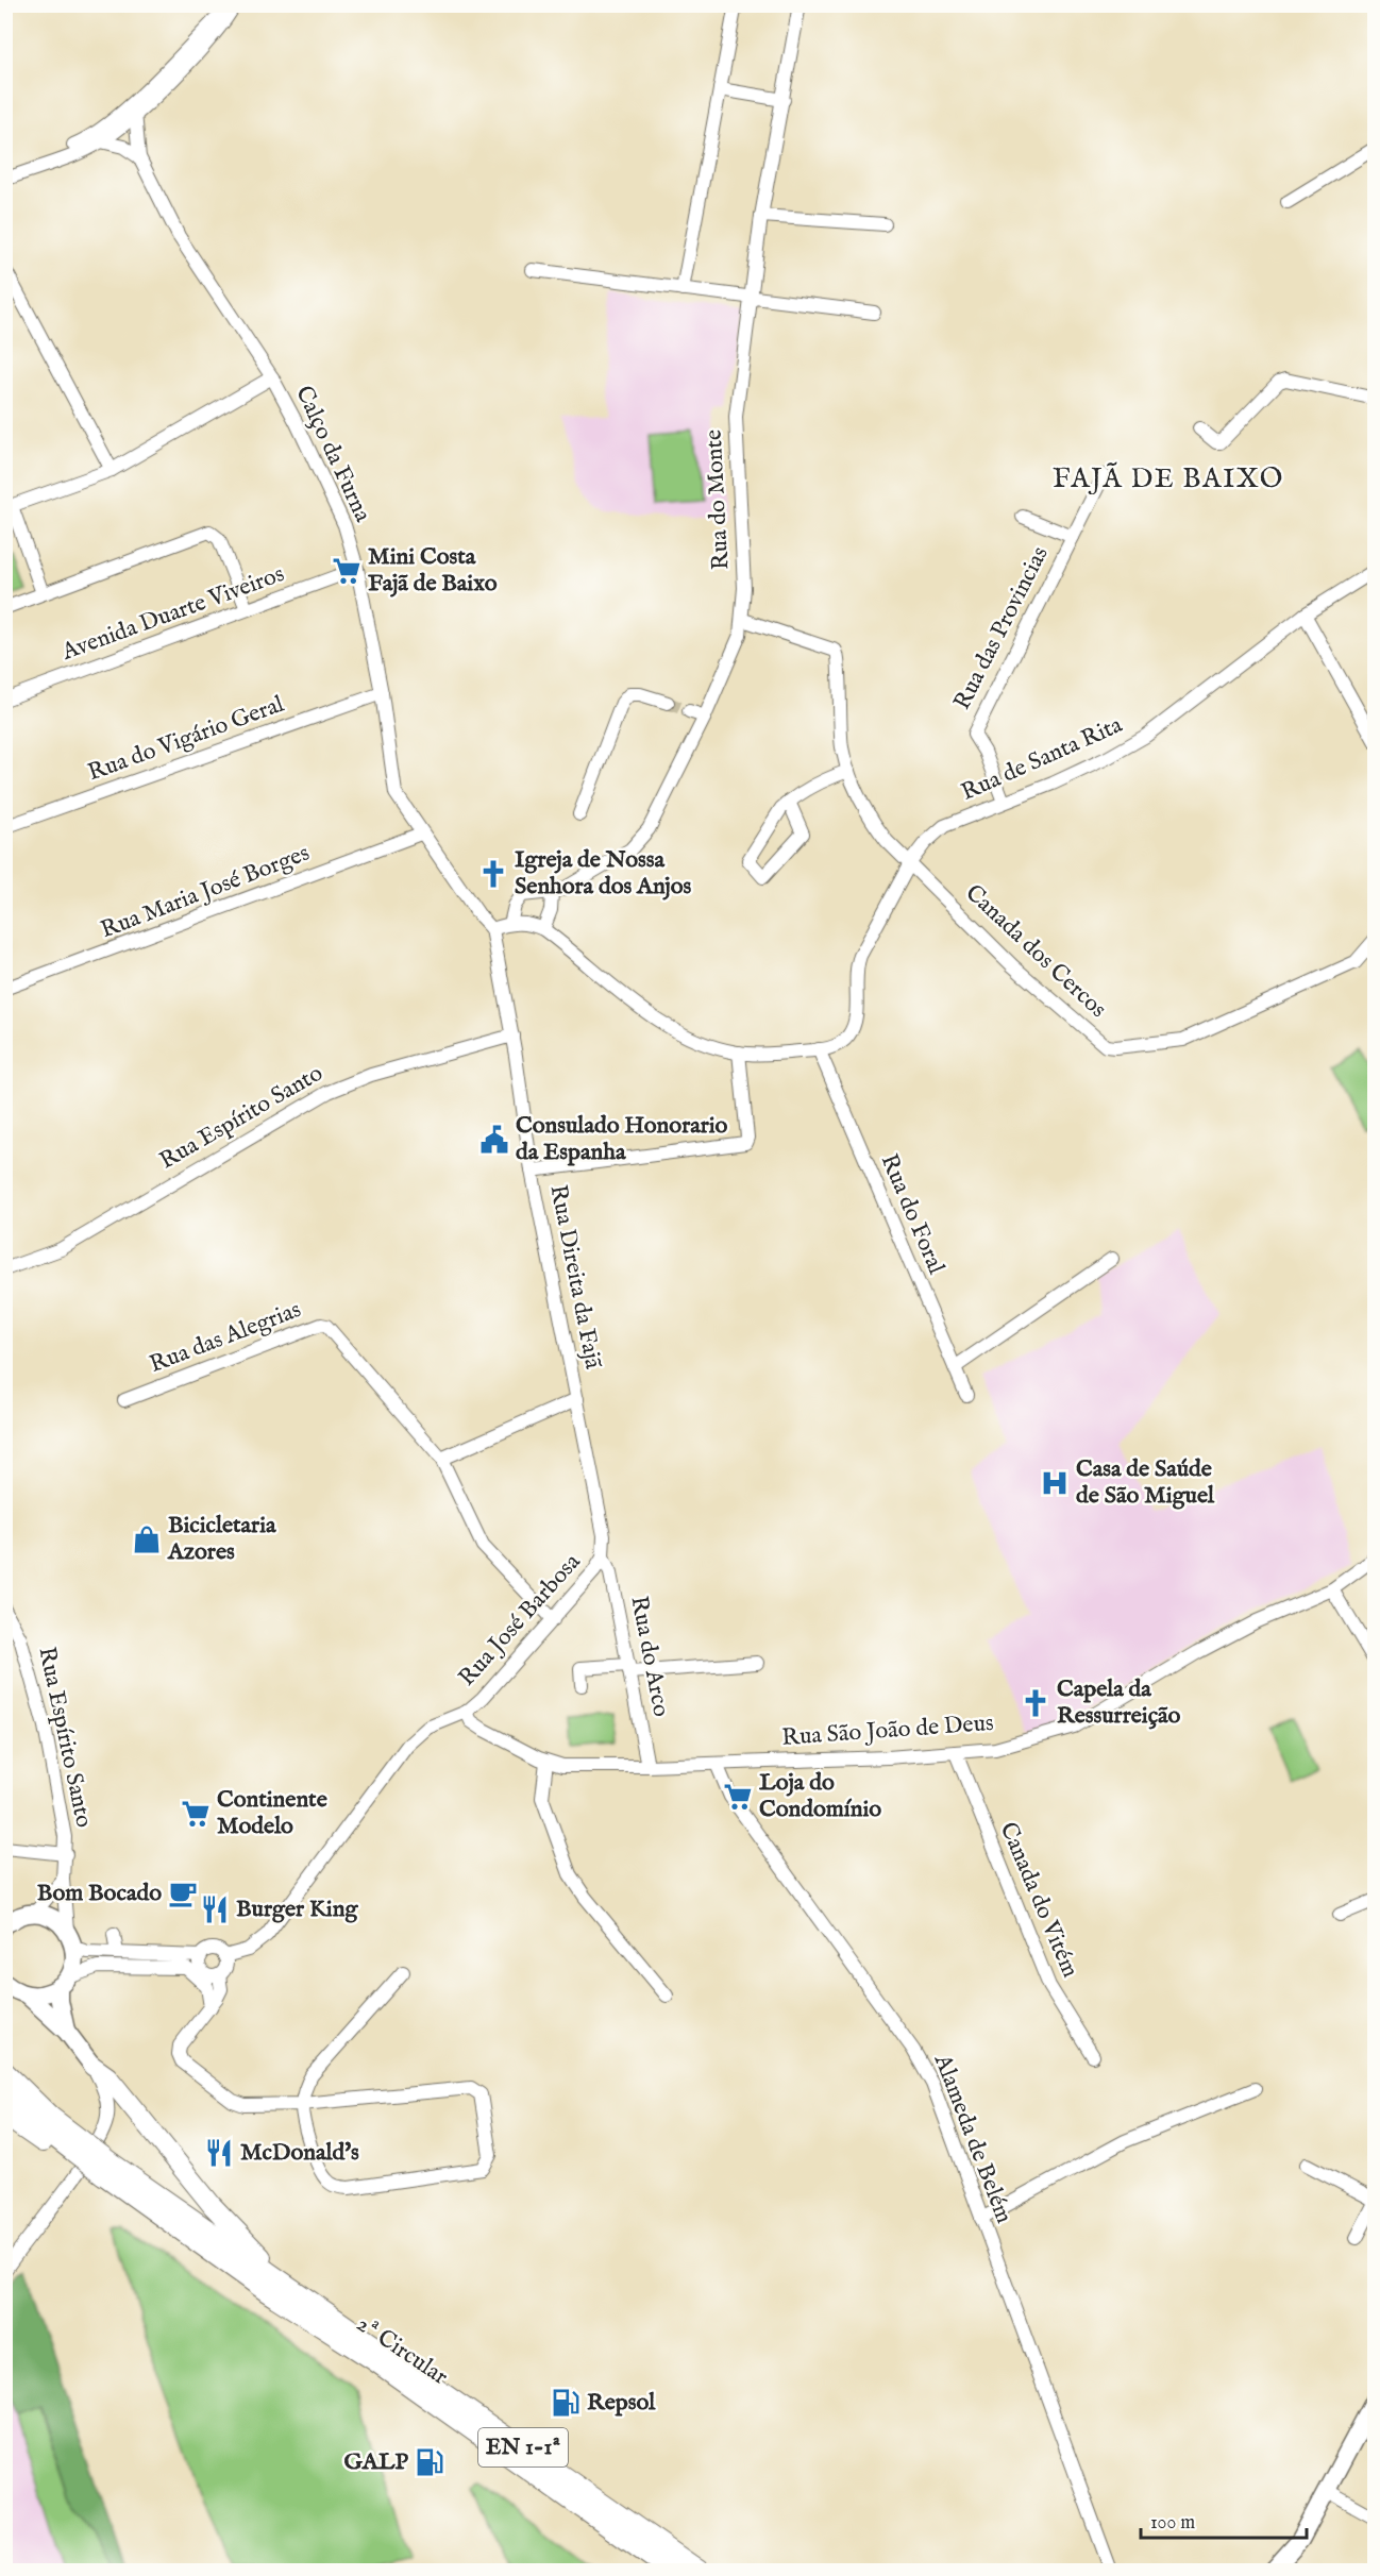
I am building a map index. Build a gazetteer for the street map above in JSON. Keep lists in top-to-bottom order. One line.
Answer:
{"streets":{"highway":["2ª Circular","EN 1-1ª"],"street":["Calço da Furna","Rua do Monte","Avenida Duarte Viveiros","Rua das Provincias","Rua do Vigário Geral","Rua de Santa Rita","Rua Maria José Borges","Canada dos Cercos","Rua Espírito Santo","Rua do Foral","Rua Direita da Fajã","Rua das Alegrias","Rua José Barbosa","Rua do Arco","Rua São João de Deus","Canada do Vitém","Alameda de Belém"]},"crossings":[["Calço da Furna","Avenida Duarte Viveiros"],["Calço da Furna","Rua do Vigário Geral"],["Calço da Furna","Rua Maria José Borges"],["Calço da Furna","Rua Direita da Fajã"],["Rua do Monte","Canada dos Cercos"],["Rua das Provincias","Rua de Santa Rita"],["Rua de Santa Rita","Canada dos Cercos"],["Rua de Santa Rita","Rua do Foral"],["Rua Espírito Santo","Rua Direita da Fajã"],["Rua Direita da Fajã","Rua José Barbosa"],["Rua Direita da Fajã","Rua do Arco"],["Rua José Barbosa","Rua do Arco"],["Rua José Barbosa","Rua São João de Deus"],["Rua do Arco","Rua São João de Deus"],["Rua São João de Deus","Canada do Vitém"],["Rua São João de Deus","Alameda de Belém"],["2ª Circular","EN 1-1ª"]],"districts":["FAJÃ DE BAIXO"],"places":{"supermarket":["Mini Costa Fajã de Baixo","Loja do Condomínio","Continente Modelo"],"church":["Igreja de Nossa Senhora dos Anjos","Capela da Ressurreição"],"public building":["Consulado Honorario da Espanha"],"hospital":["Casa de Saúde de São Miguel"],"shop":["Bicicletaria Azores"],"cafe":["Bom Bocado"],"restaurant":["Burger King","McDonald's"],"fuel station":["Repsol","GALP"]},"scale_bar":"100 m"}
